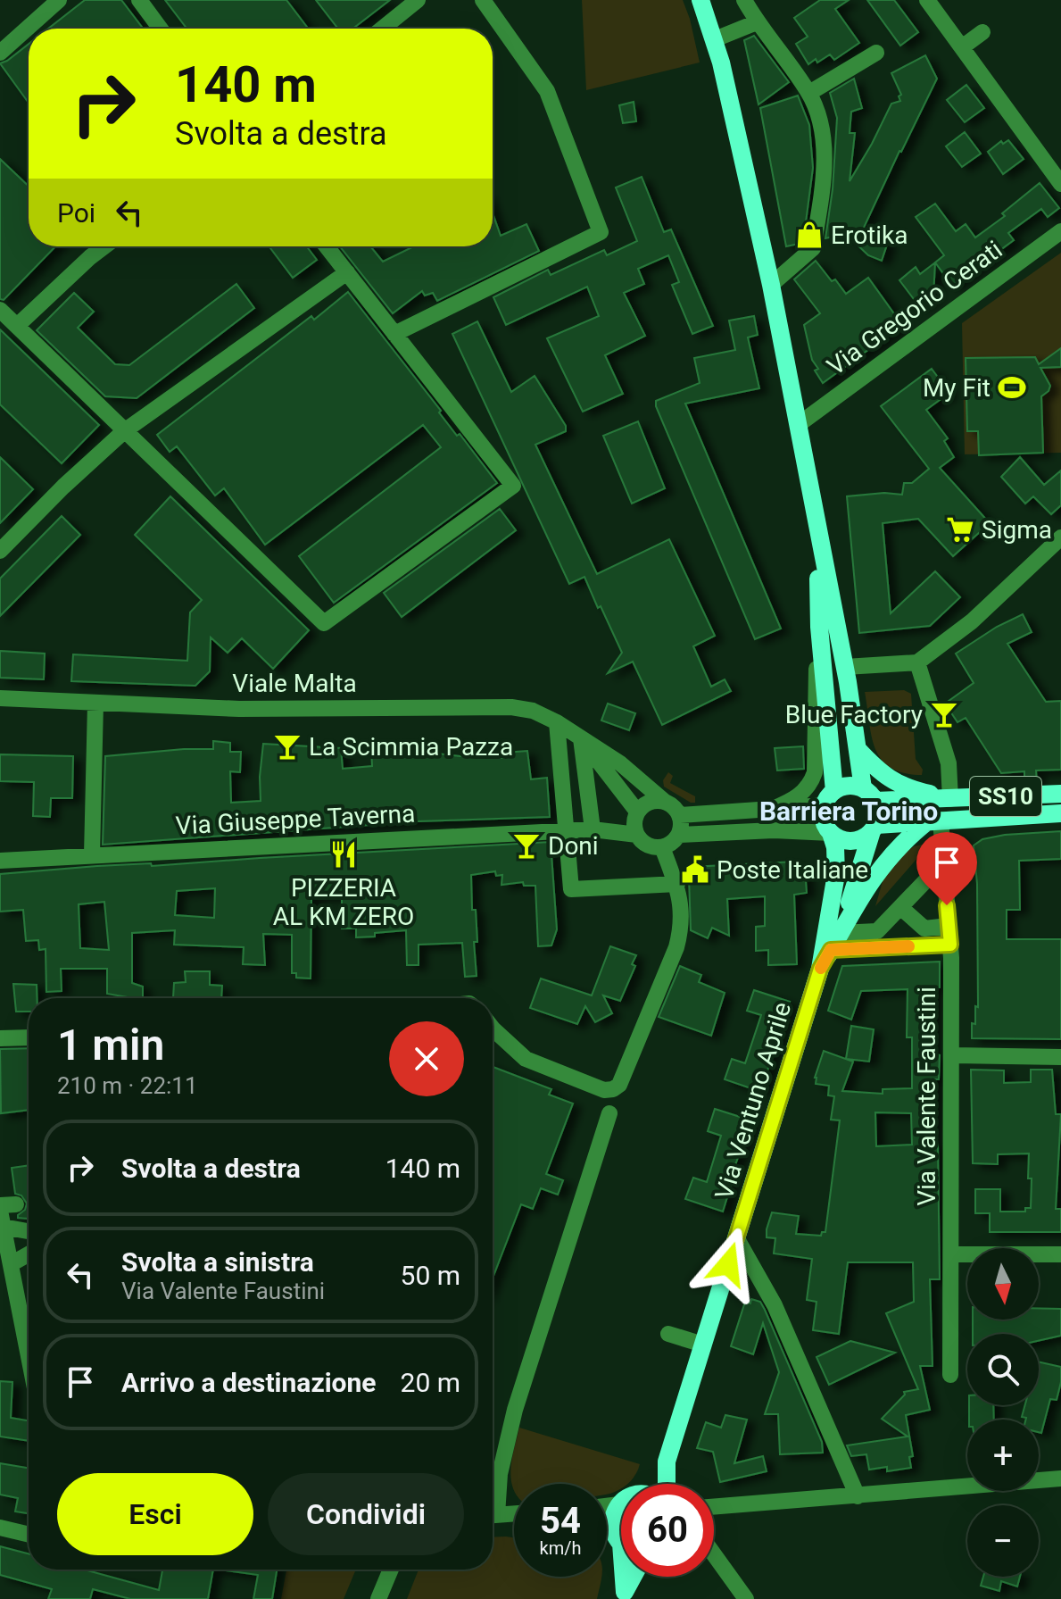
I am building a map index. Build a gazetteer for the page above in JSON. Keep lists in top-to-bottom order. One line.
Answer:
{"streets":{"main road":["SS10","Via Ventuno Aprile"],"street":["Via Gregorio Cerati","Viale Malta","Via Giuseppe Taverna","Via Valente Faustini"]},"crossings":[["Viale Malta","Via Giuseppe Taverna"],["SS10","Via Valente Faustini"],["SS10","Via Ventuno Aprile"]],"districts":["Barriera Torino"],"places":{"shop":["Erotika"],"sports":["My Fit"],"supermarket":["Sigma"],"bar":["Blue Factory","La Scimmia Pazza","Doni"],"restaurant":["PIZZERIA AL KM ZERO"],"public building":["Poste Italiane"]},"north":"bottom","page":{"turn":["140 m","Svolta a destra"],"then":"Poi","heading":["1 min","210 m · 22:11"],"list":[{"name":"Svolta a destra","value":"140 m"},{"name":"Svolta a sinistra","note":"Via Valente Faustini","value":"50 m"},{"name":"Arrivo a destinazione","value":"20 m"}],"map_buttons":["+","−"],"buttons":["Esci","Condividi"],"speed":"54 km/h","limit":"60"}}
